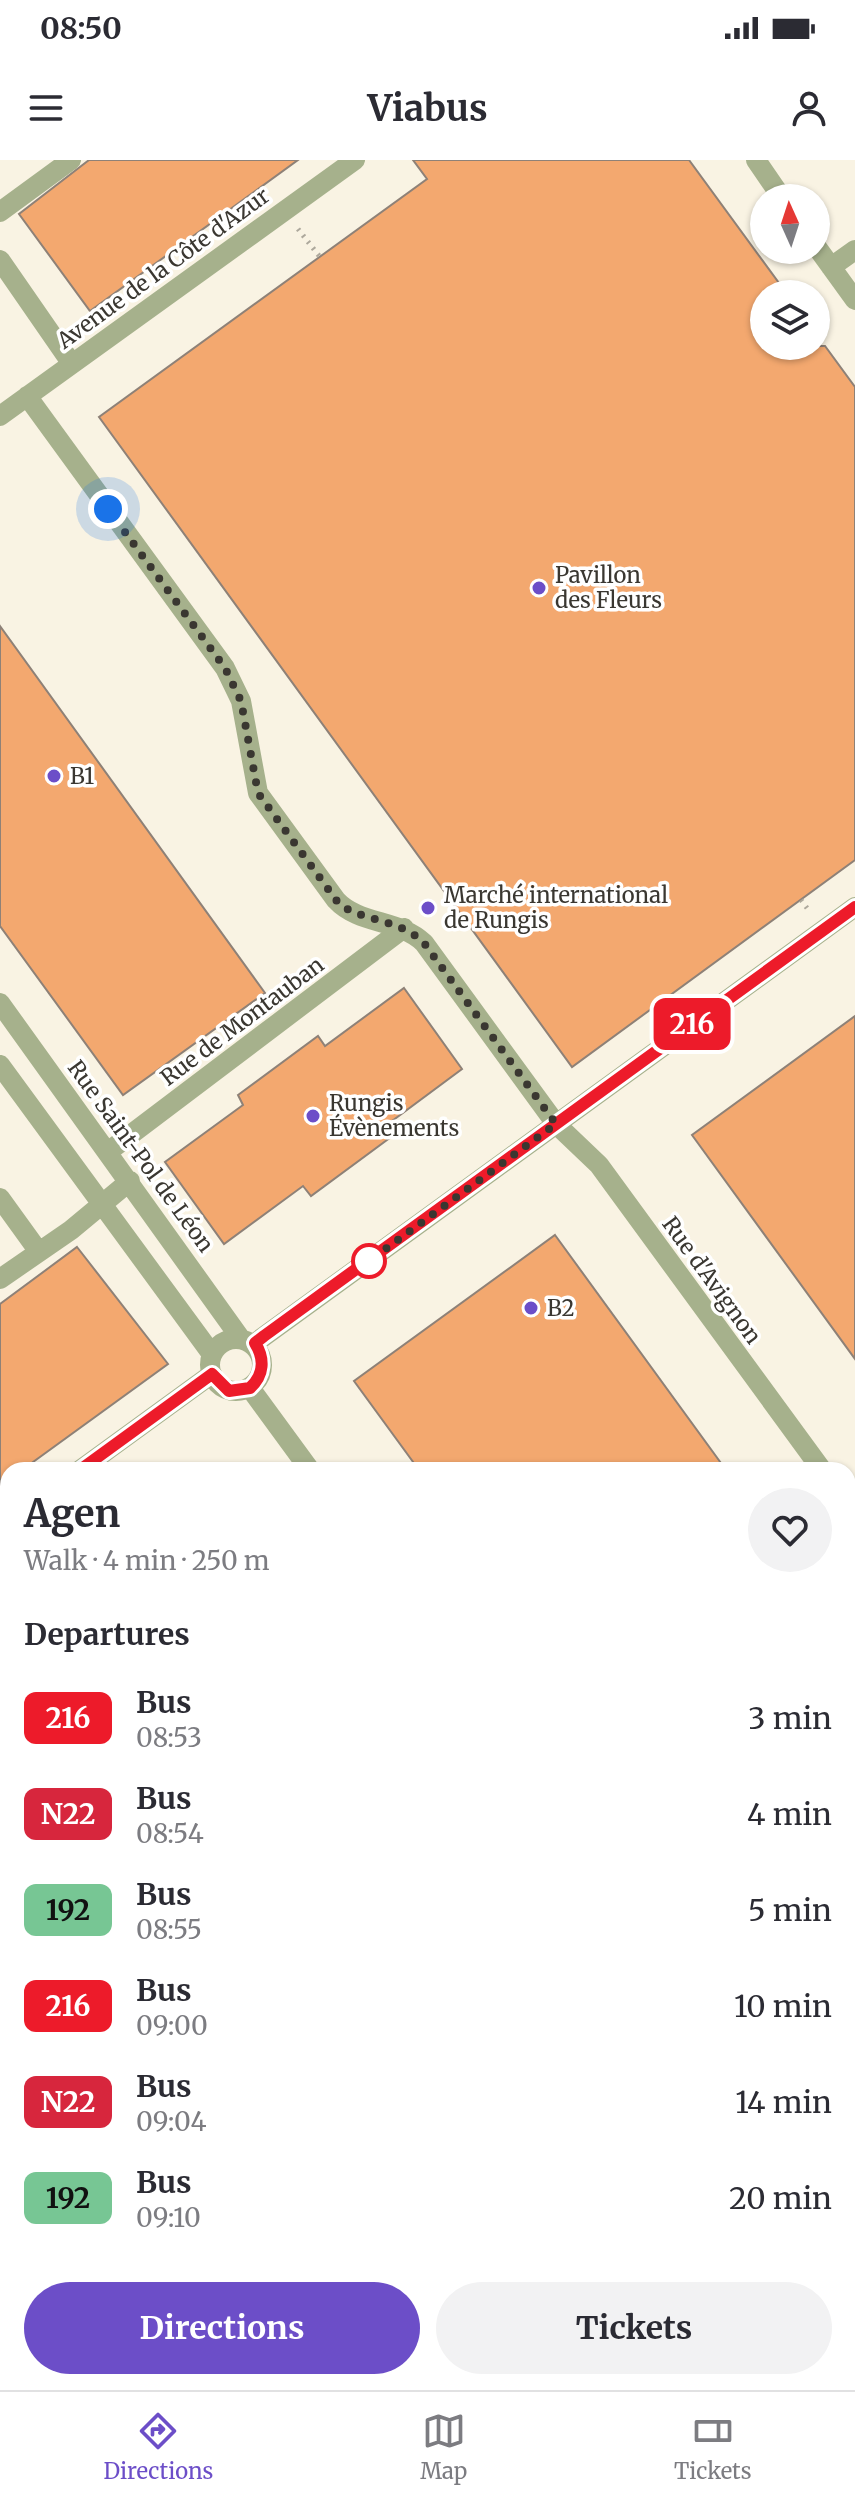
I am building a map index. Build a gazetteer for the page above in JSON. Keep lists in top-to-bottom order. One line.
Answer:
{"streets":{"lane":["Avenue de la Côte d'Azur","Rue de Montauban","Rue Saint-Pol de Léon","Rue d'Avignon"]},"crossings":[["Rue de Montauban","Rue Saint-Pol de Léon"],["Rue de Montauban","Rue d'Avignon"]],"places":["Pavillon des Fleurs","B1","Marché international de Rungis","Rungis Évènements","B2"],"lines":["bus line 216"],"north":"top","page":{"status":"08:50","header":"Viabus","on_map":"216","heading":[["Agen","Walk · 4 min · 250 m"],"Departures"],"list":[{"mark":"216","name":"Bus","note":"08:53","value":"3 min"},{"mark":"N22","name":"Bus","note":"08:54","value":"4 min"},{"mark":"192","name":"Bus","note":"08:55","value":"5 min"},{"mark":"216","name":"Bus","note":"09:00","value":"10 min"},{"mark":"N22","name":"Bus","note":"09:04","value":"14 min"},{"mark":"192","name":"Bus","note":"09:10","value":"20 min"}],"buttons":["Directions","Tickets"],"tabs":["Directions","Map","Tickets"]}}
